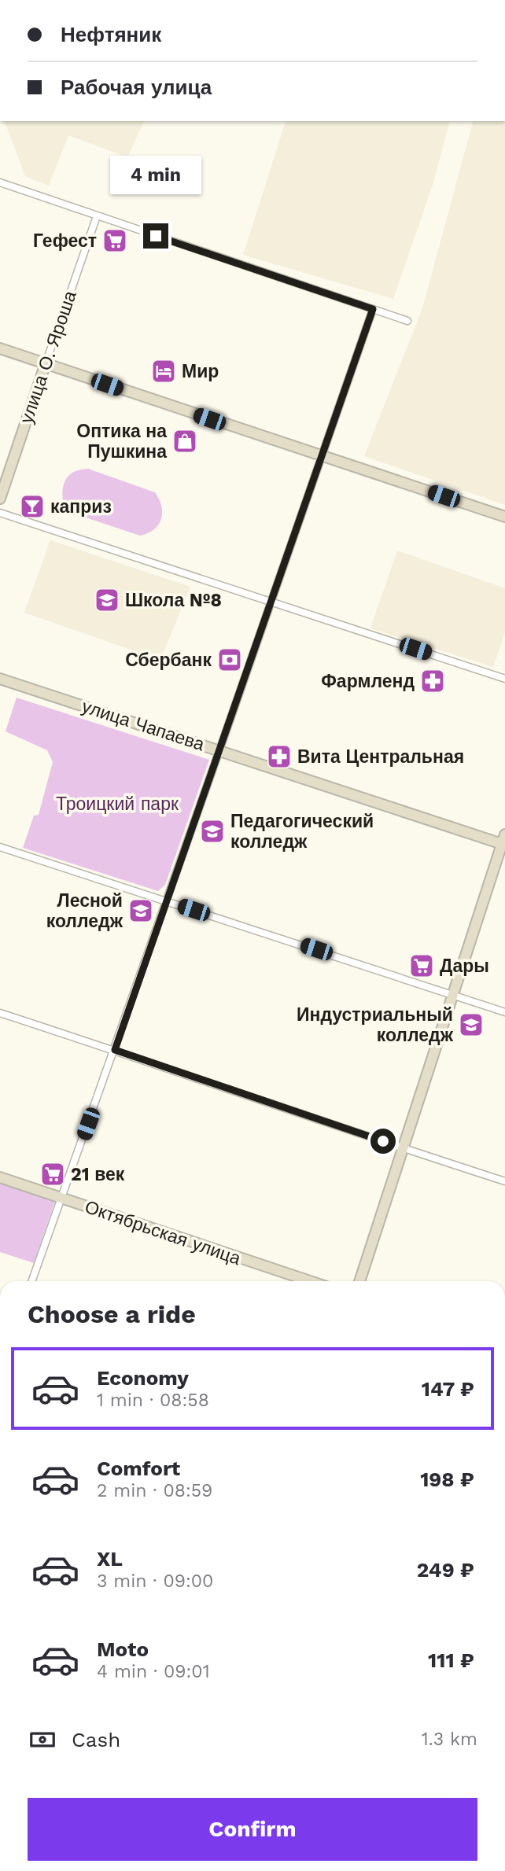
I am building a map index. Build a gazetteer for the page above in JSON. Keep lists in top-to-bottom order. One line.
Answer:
{"streets":{"main road":["улица О. Яроша","улица Чапаева","Октябрьская улица"]},"parks":["Троицкий парк"],"places":{"supermarket":["Гефест","Дары","21 век"],"hotel":["Мир"],"shop":["Оптика на Пушкина"],"bar":["каприз"],"school or university":["Школа №8","Педагогический колледж","Лесной колледж","Индустриальный колледж"],"bank":["Сбербанк"],"pharmacy":["Фармленд","Вита Центральная"]},"page":{"banner":["Нефтяник","Рабочая улица"],"bubble":"4 min","heading":"Choose a ride","list":[{"name":"Economy","note":"1 min · 08:58","value":"147 ₽"},{"name":"Comfort","note":"2 min · 08:59","value":"198 ₽"},{"name":"XL","note":"3 min · 09:00","value":"249 ₽"},{"name":"Moto","note":"4 min · 09:01","value":"111 ₽"}],"pay":["Cash","1.3 km"],"buttons":"Confirm"}}
